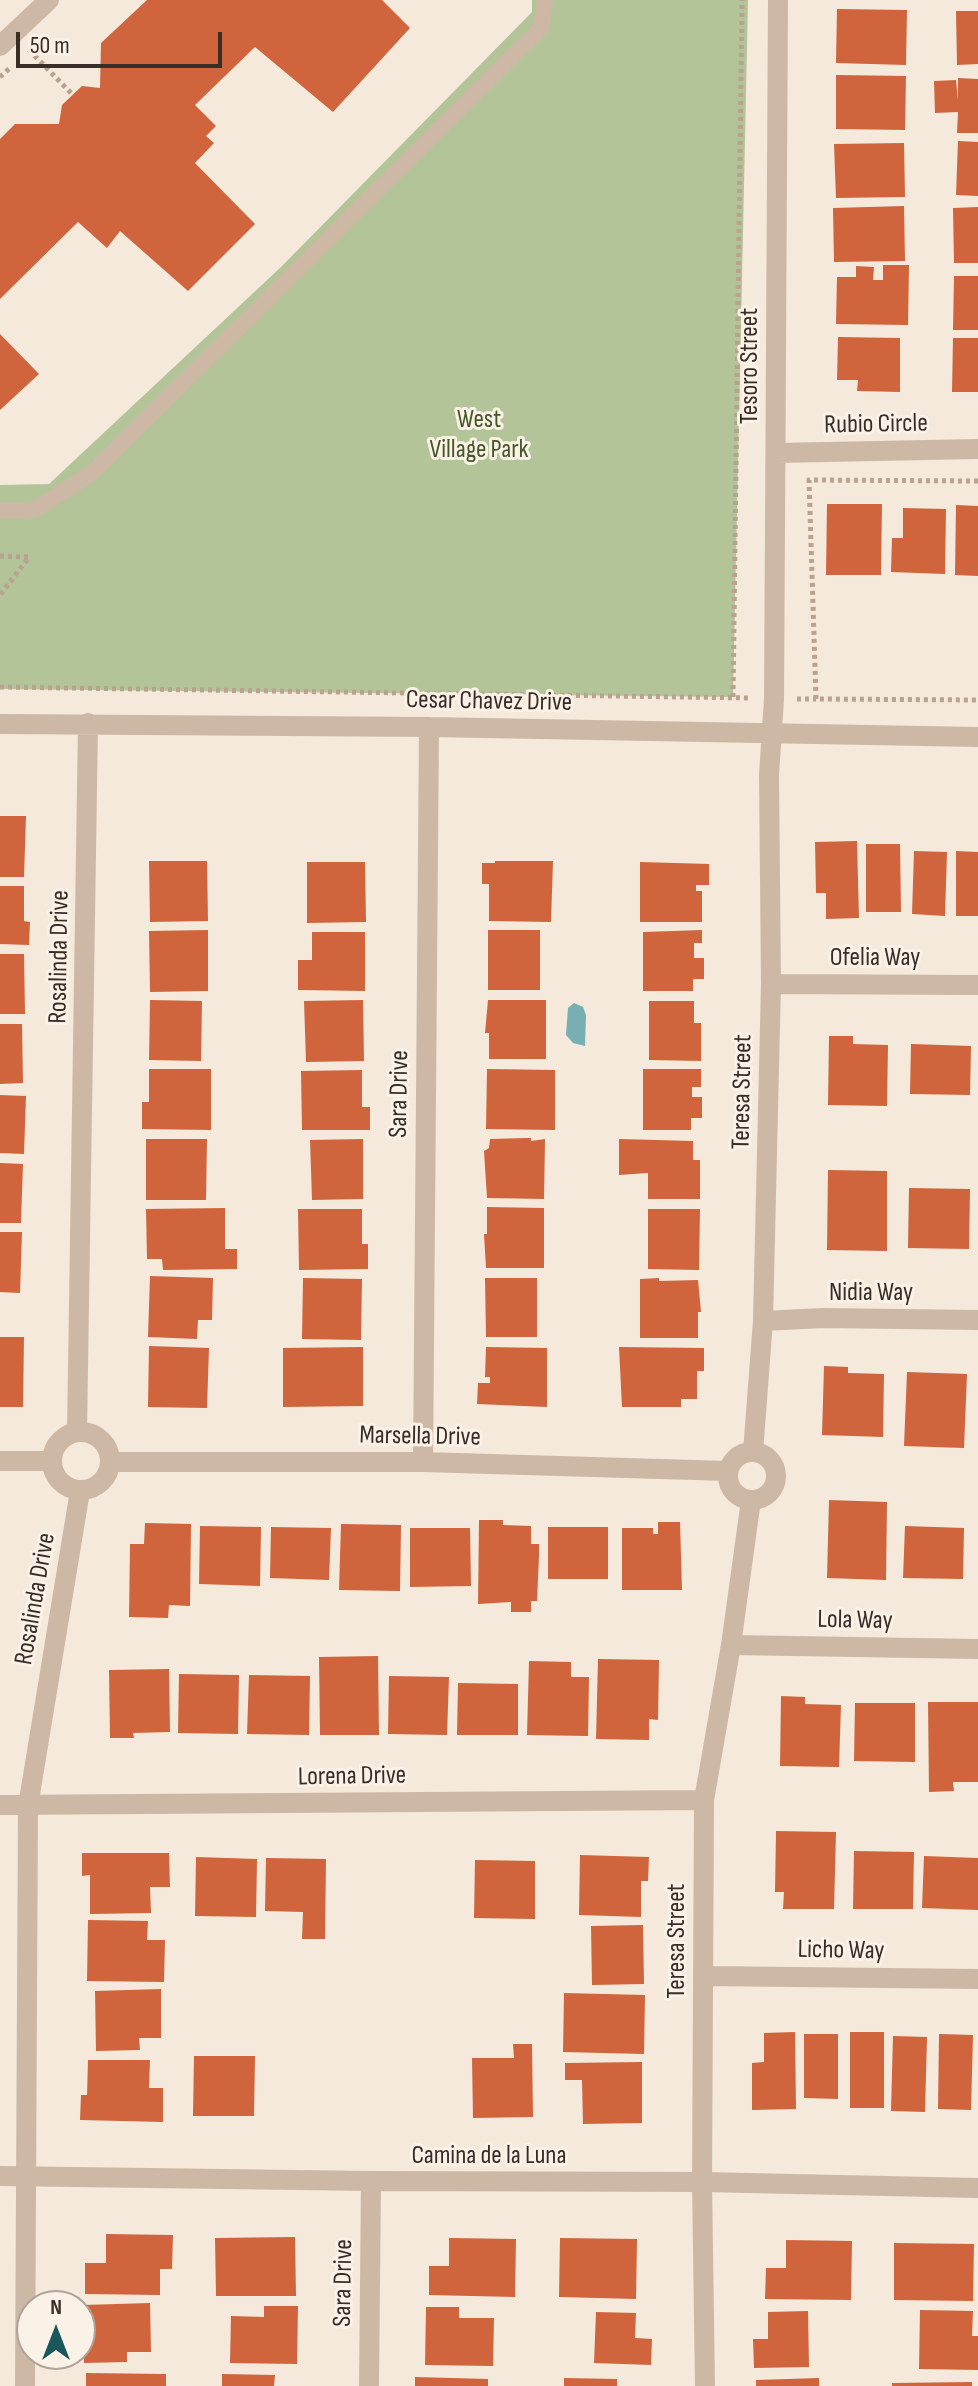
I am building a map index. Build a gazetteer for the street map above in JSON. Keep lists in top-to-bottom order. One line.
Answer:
{"streets":{"street":["Tesoro Street","Rubio Circle","Cesar Chavez Drive","Rosalinda Drive","Ofelia Way","Teresa Street","Sara Drive","Nidia Way","Marsella Drive","Lola Way","Lorena Drive","Licho Way","Camina de la Luna"]},"crossings":[["Tesoro Street","Rubio Circle"],["Tesoro Street","Cesar Chavez Drive"],["Tesoro Street","Teresa Street"],["Cesar Chavez Drive","Rosalinda Drive"],["Cesar Chavez Drive","Teresa Street"],["Cesar Chavez Drive","Sara Drive"],["Rosalinda Drive","Marsella Drive"],["Rosalinda Drive","Lorena Drive"],["Rosalinda Drive","Camina de la Luna"],["Ofelia Way","Teresa Street"],["Teresa Street","Nidia Way"],["Teresa Street","Marsella Drive"],["Teresa Street","Lola Way"],["Teresa Street","Lorena Drive"],["Teresa Street","Licho Way"],["Teresa Street","Camina de la Luna"],["Sara Drive","Marsella Drive"],["Sara Drive","Camina de la Luna"]],"parks":["West Village Park"],"scale_bar":"50 m","north":"top"}
